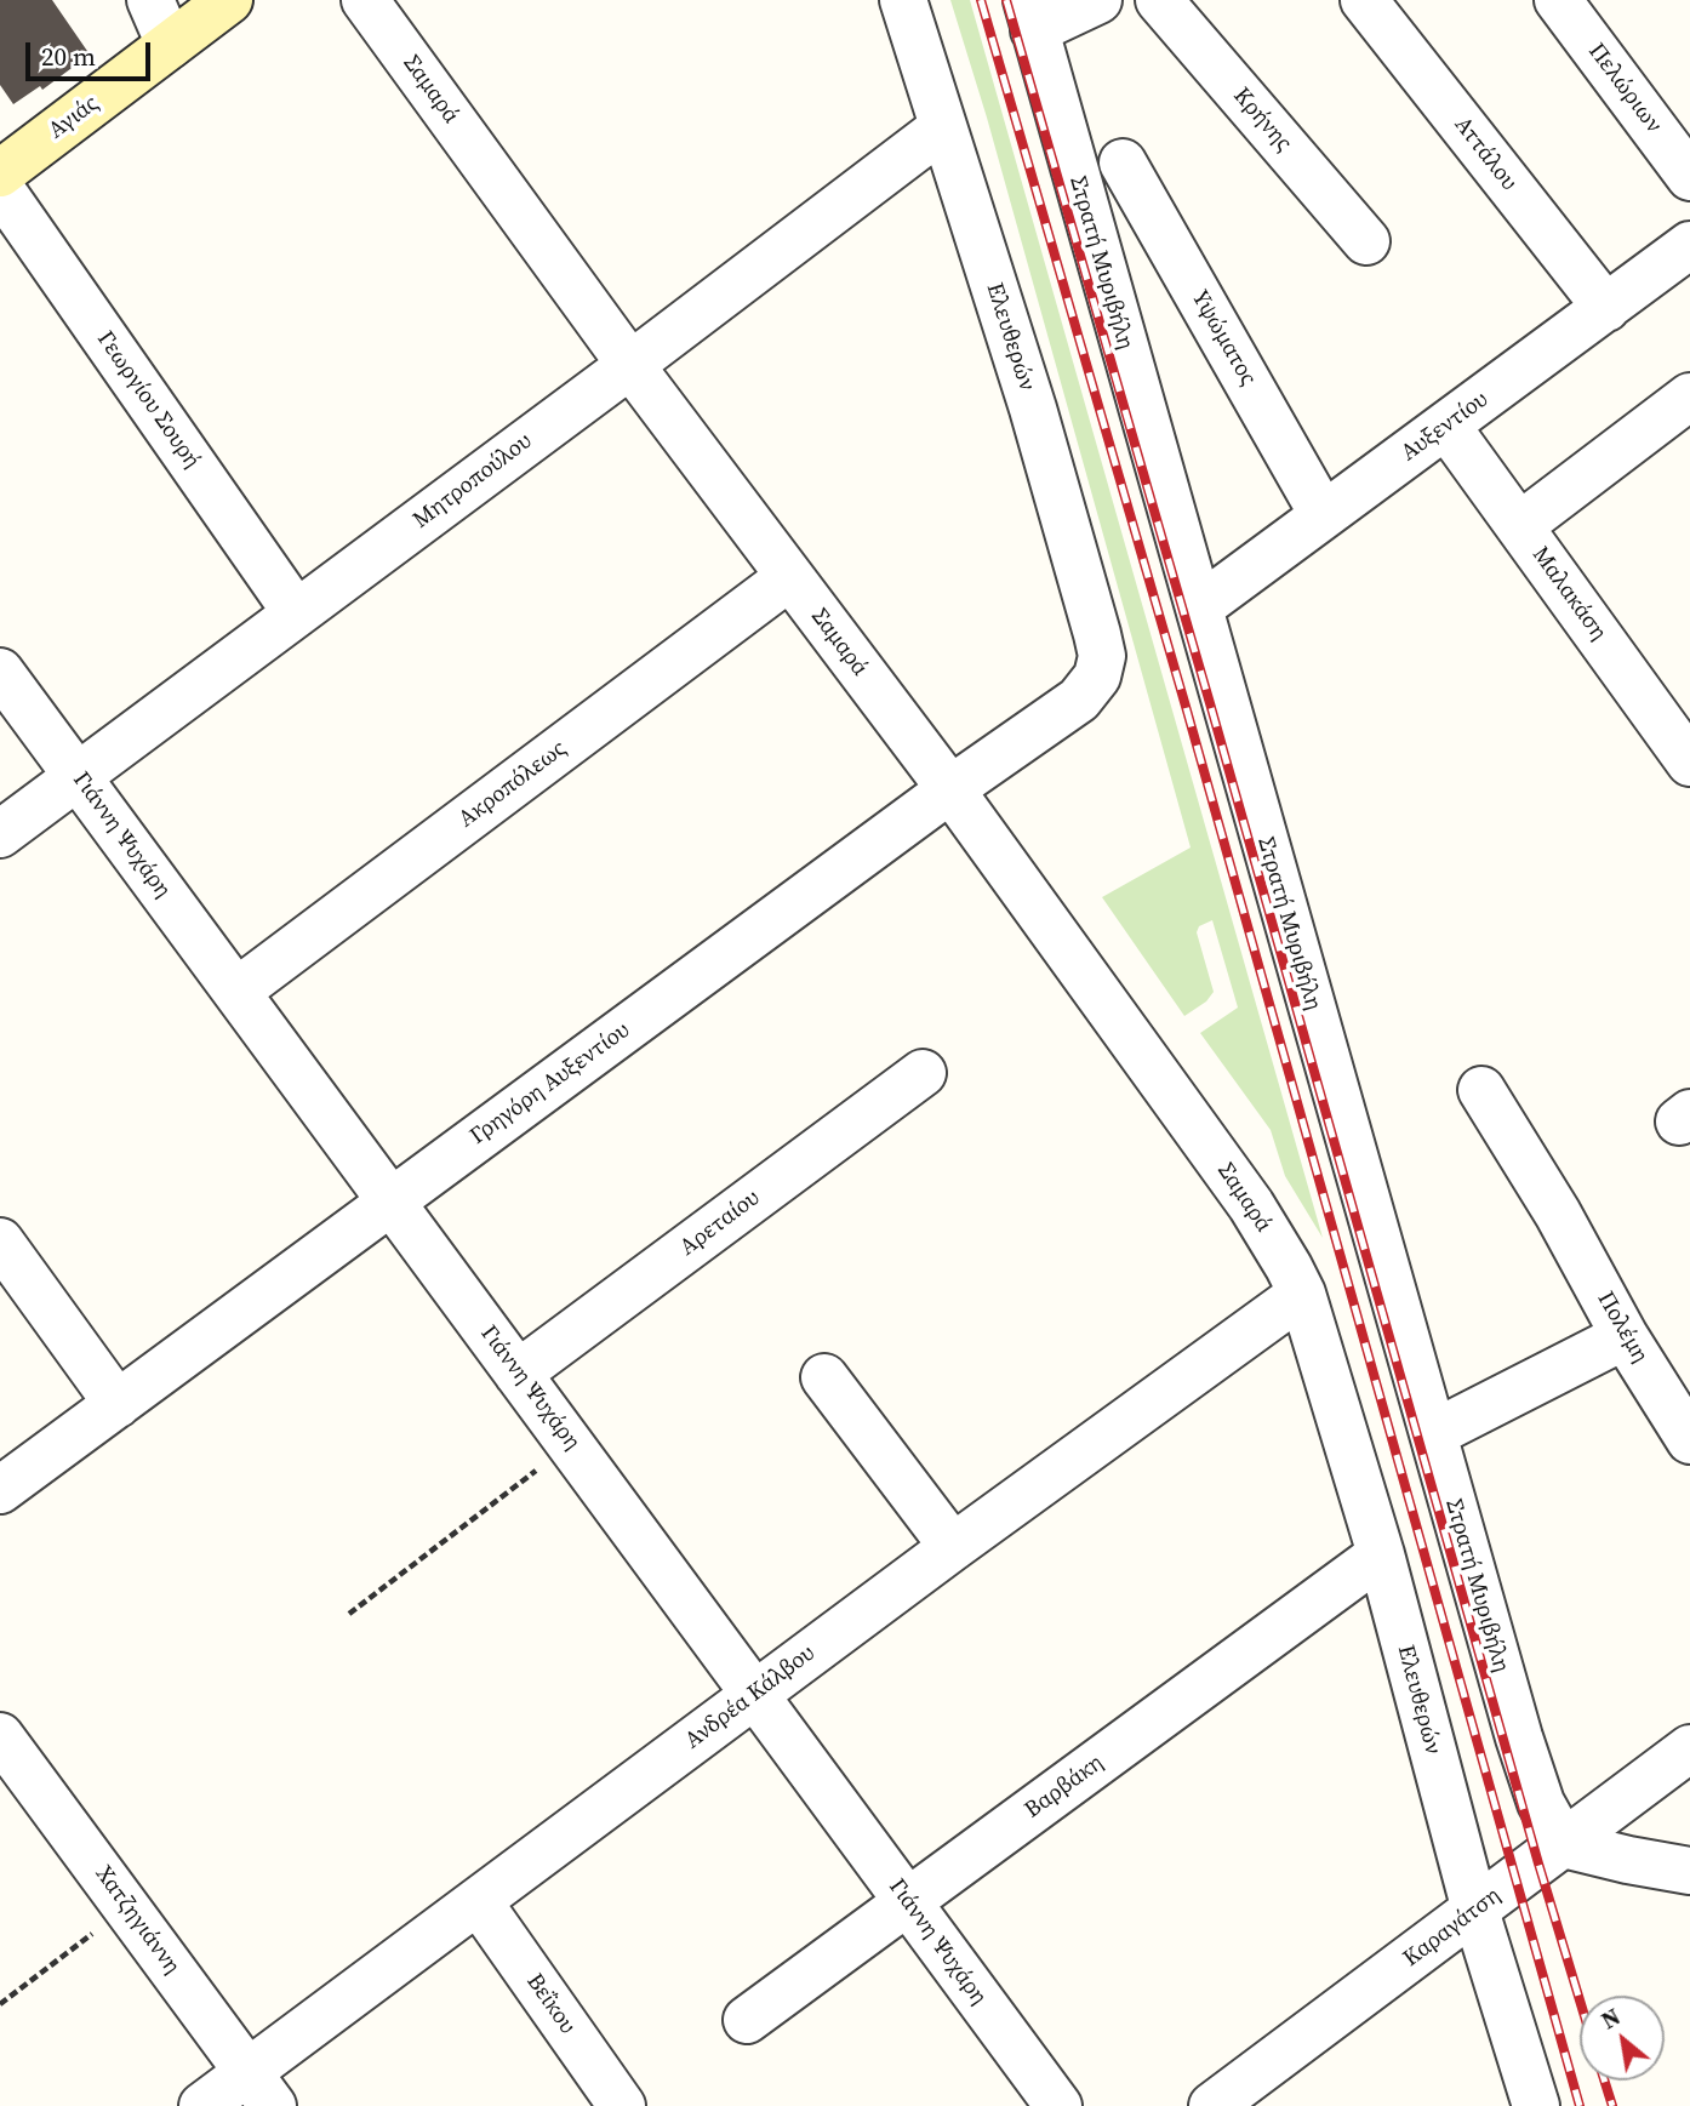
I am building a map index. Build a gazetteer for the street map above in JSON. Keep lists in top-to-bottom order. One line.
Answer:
{"streets":{"main road":["Αγιάς"],"street":["Πελώριων","Σαμαρά","Κρήνης","Αττάλου","Στρατή Μυριβήλη","Ελευθερών","Υψώματος","Γεωργίου Σουρή","Αυξεντίου","Μητροπούλου","Μαλακάση","Ακροπόλεως","Γιάννη Ψυχάρη","Γρηγόρη Αυξεντίου","Αρεταίου","Πολέμη","Ανδρέα Κάλβου","Βαρβάκη","Χατζηγιάννη","Καραγάτση","Βεΐκου"]},"crossings":[["Σαμαρά","Ελευθερών"],["Σαμαρά","Μητροπούλου"],["Σαμαρά","Ακροπόλεως"],["Σαμαρά","Γρηγόρη Αυξεντίου"],["Σαμαρά","Ανδρέα Κάλβου"],["Αττάλου","Αυξεντίου"],["Στρατή Μυριβήλη","Αυξεντίου"],["Στρατή Μυριβήλη","Καραγάτση"],["Ελευθερών","Μητροπούλου"],["Ελευθερών","Γρηγόρη Αυξεντίου"],["Ελευθερών","Ανδρέα Κάλβου"],["Ελευθερών","Βαρβάκη"],["Ελευθερών","Καραγάτση"],["Υψώματος","Αυξεντίου"],["Γεωργίου Σουρή","Μητροπούλου"],["Αυξεντίου","Μαλακάση"],["Μητροπούλου","Γιάννη Ψυχάρη"],["Ακροπόλεως","Γιάννη Ψυχάρη"],["Γιάννη Ψυχάρη","Γρηγόρη Αυξεντίου"],["Γιάννη Ψυχάρη","Αρεταίου"],["Γιάννη Ψυχάρη","Ανδρέα Κάλβου"],["Γιάννη Ψυχάρη","Βαρβάκη"],["Ανδρέα Κάλβου","Χατζηγιάννη"],["Ανδρέα Κάλβου","Βεΐκου"]],"scale_bar":"20 m","north":"top left"}
